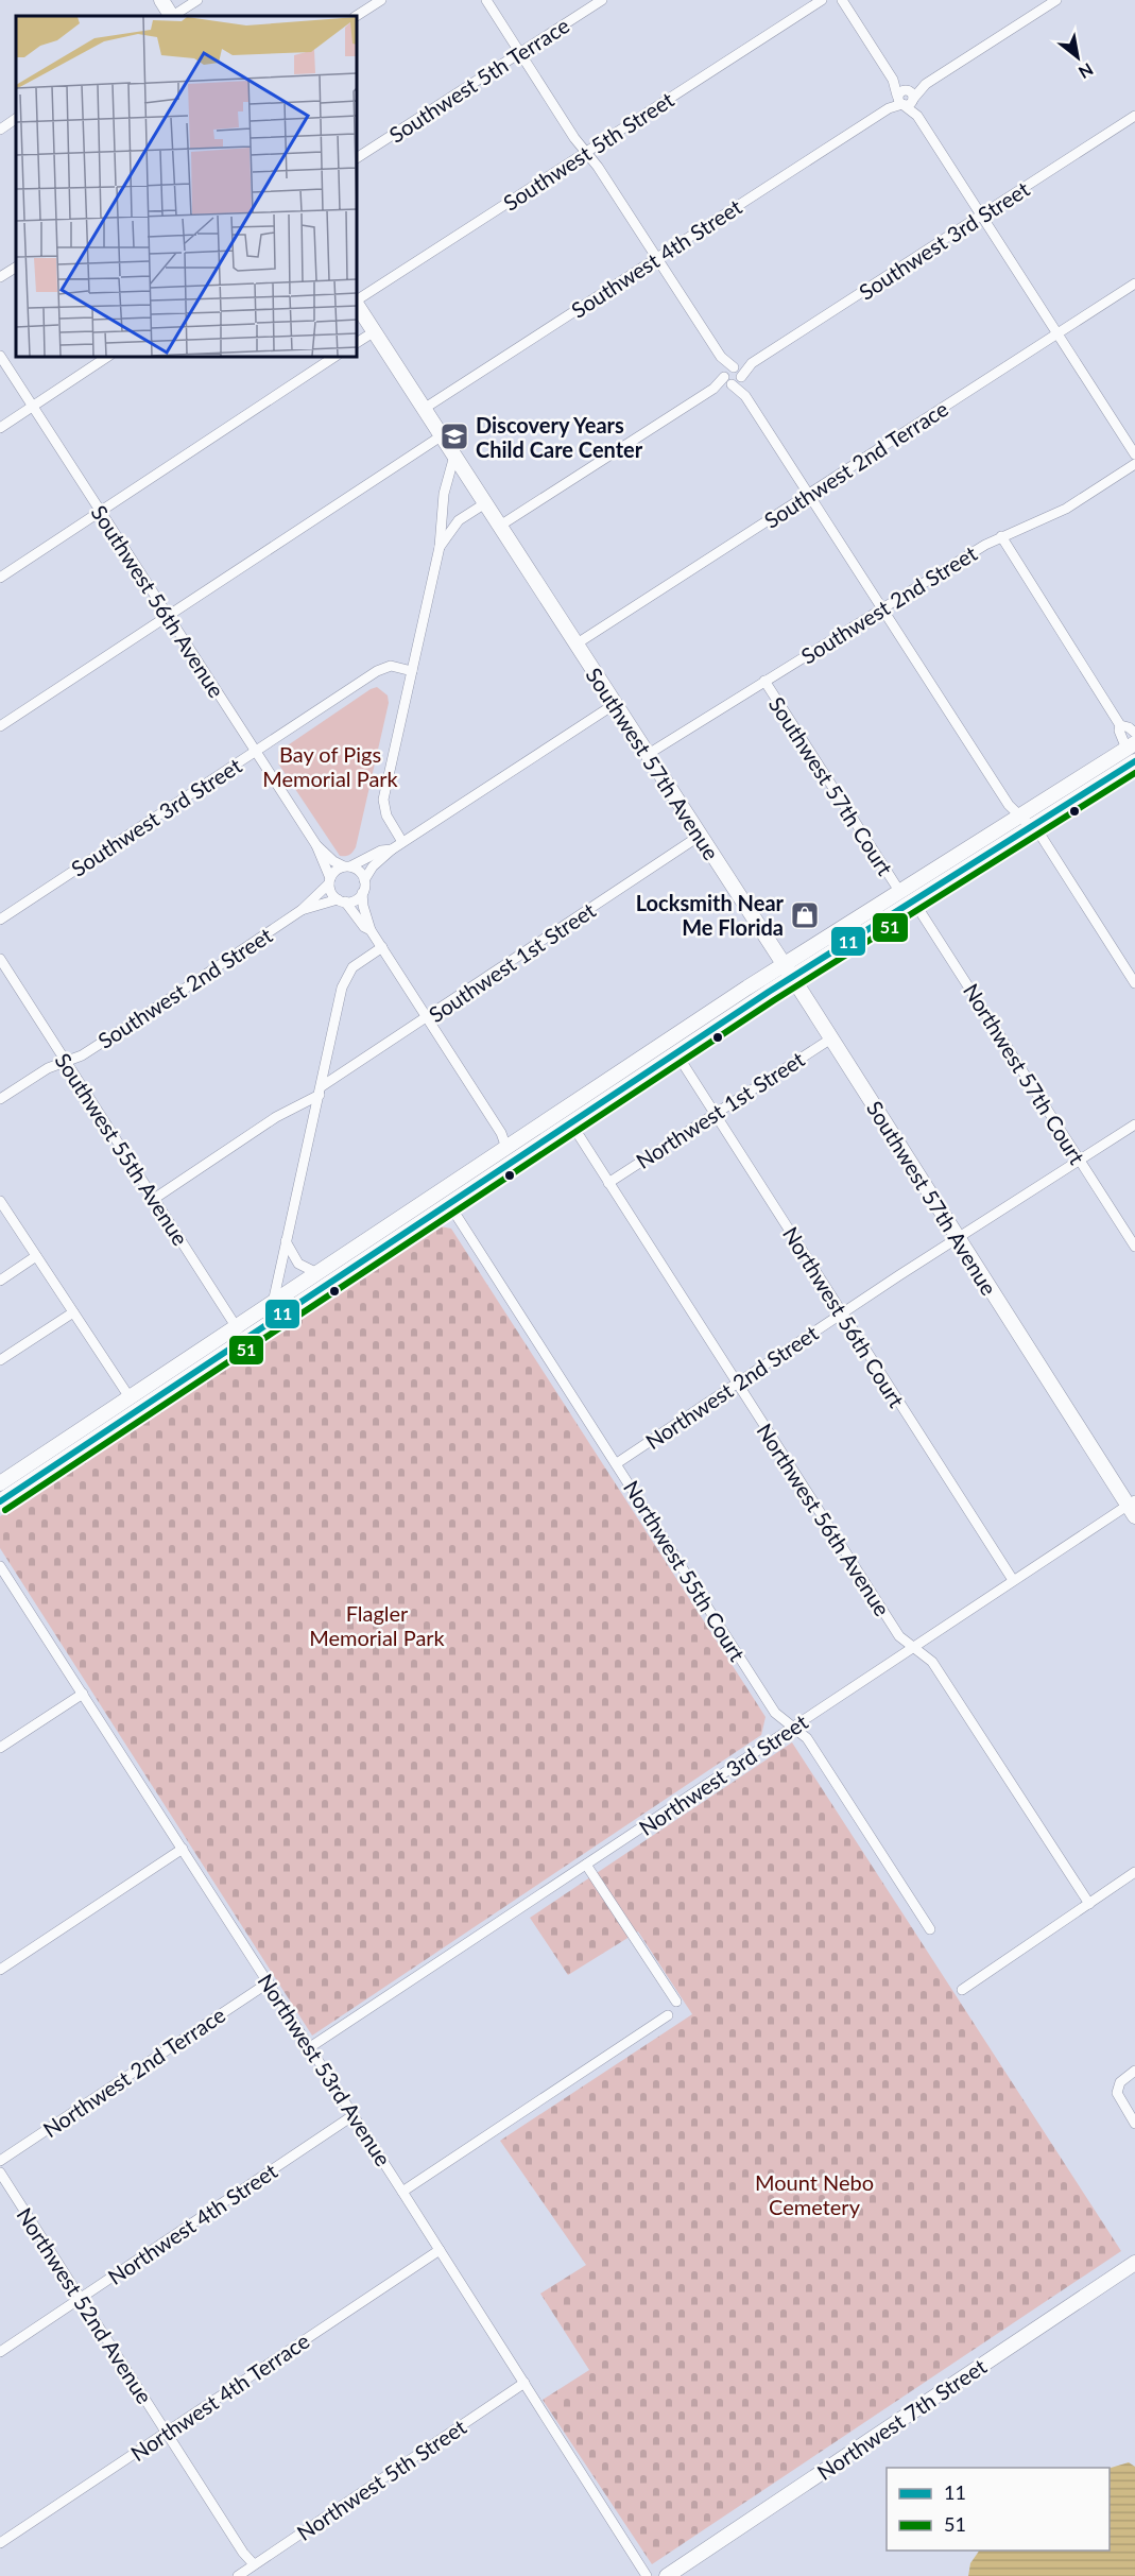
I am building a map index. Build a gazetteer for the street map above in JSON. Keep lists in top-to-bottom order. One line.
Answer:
{"streets":{"main road":["Southwest 57th Avenue","Northwest 7th Street"],"street":["Southwest 5th Terrace","Southwest 5th Street","Southwest 3rd Street","Southwest 4th Street","Southwest 2nd Terrace","Southwest 56th Avenue","Southwest 2nd Street","Southwest 57th Court","Southwest 1st Street","Northwest 57th Court","Northwest 1st Street","Southwest 55th Avenue","Northwest 56th Court","Northwest 2nd Street","Northwest 56th Avenue","Northwest 55th Court","Northwest 3rd Street","Northwest 53rd Avenue","Northwest 2nd Terrace","Northwest 4th Street","Northwest 52nd Avenue","Northwest 4th Terrace","Northwest 5th Street"]},"crossings":[["Southwest 3rd Street","Southwest 56th Avenue"],["Southwest 3rd Street","Southwest 57th Avenue"],["Southwest 4th Street","Southwest 57th Avenue"],["Southwest 2nd Terrace","Southwest 57th Avenue"],["Southwest 56th Avenue","Southwest 2nd Street"],["Southwest 2nd Street","Southwest 57th Avenue"],["Southwest 2nd Street","Southwest 57th Court"],["Southwest 2nd Street","Southwest 55th Avenue"],["Southwest 57th Avenue","Southwest 1st Street"],["Southwest 57th Avenue","Northwest 1st Street"],["Southwest 57th Avenue","Northwest 2nd Street"],["Southwest 57th Avenue","Northwest 3rd Street"],["Southwest 1st Street","Southwest 55th Avenue"],["Northwest 57th Court","Northwest 2nd Street"],["Northwest 1st Street","Northwest 56th Court"],["Northwest 1st Street","Northwest 56th Avenue"],["Northwest 56th Court","Northwest 2nd Street"],["Northwest 56th Court","Northwest 3rd Street"],["Northwest 2nd Street","Northwest 56th Avenue"],["Northwest 2nd Street","Northwest 55th Court"],["Northwest 56th Avenue","Northwest 3rd Street"],["Northwest 55th Court","Northwest 3rd Street"],["Northwest 3rd Street","Northwest 53rd Avenue"],["Northwest 53rd Avenue","Northwest 2nd Terrace"],["Northwest 53rd Avenue","Northwest 4th Street"],["Northwest 53rd Avenue","Northwest 4th Terrace"],["Northwest 53rd Avenue","Northwest 5th Street"],["Northwest 4th Street","Northwest 52nd Avenue"],["Northwest 52nd Avenue","Northwest 4th Terrace"],["Northwest 52nd Avenue","Northwest 5th Street"]],"parks":["Bay of Pigs Memorial Park","Flagler Memorial Park","Mount Nebo Cemetery"],"places":{"school or university":["Discovery Years Child Care Center"],"shop":["Locksmith Near Me Florida"]},"lines":["transit line 11","transit line 51"],"legend":["11","51"],"north":"bottom right"}
